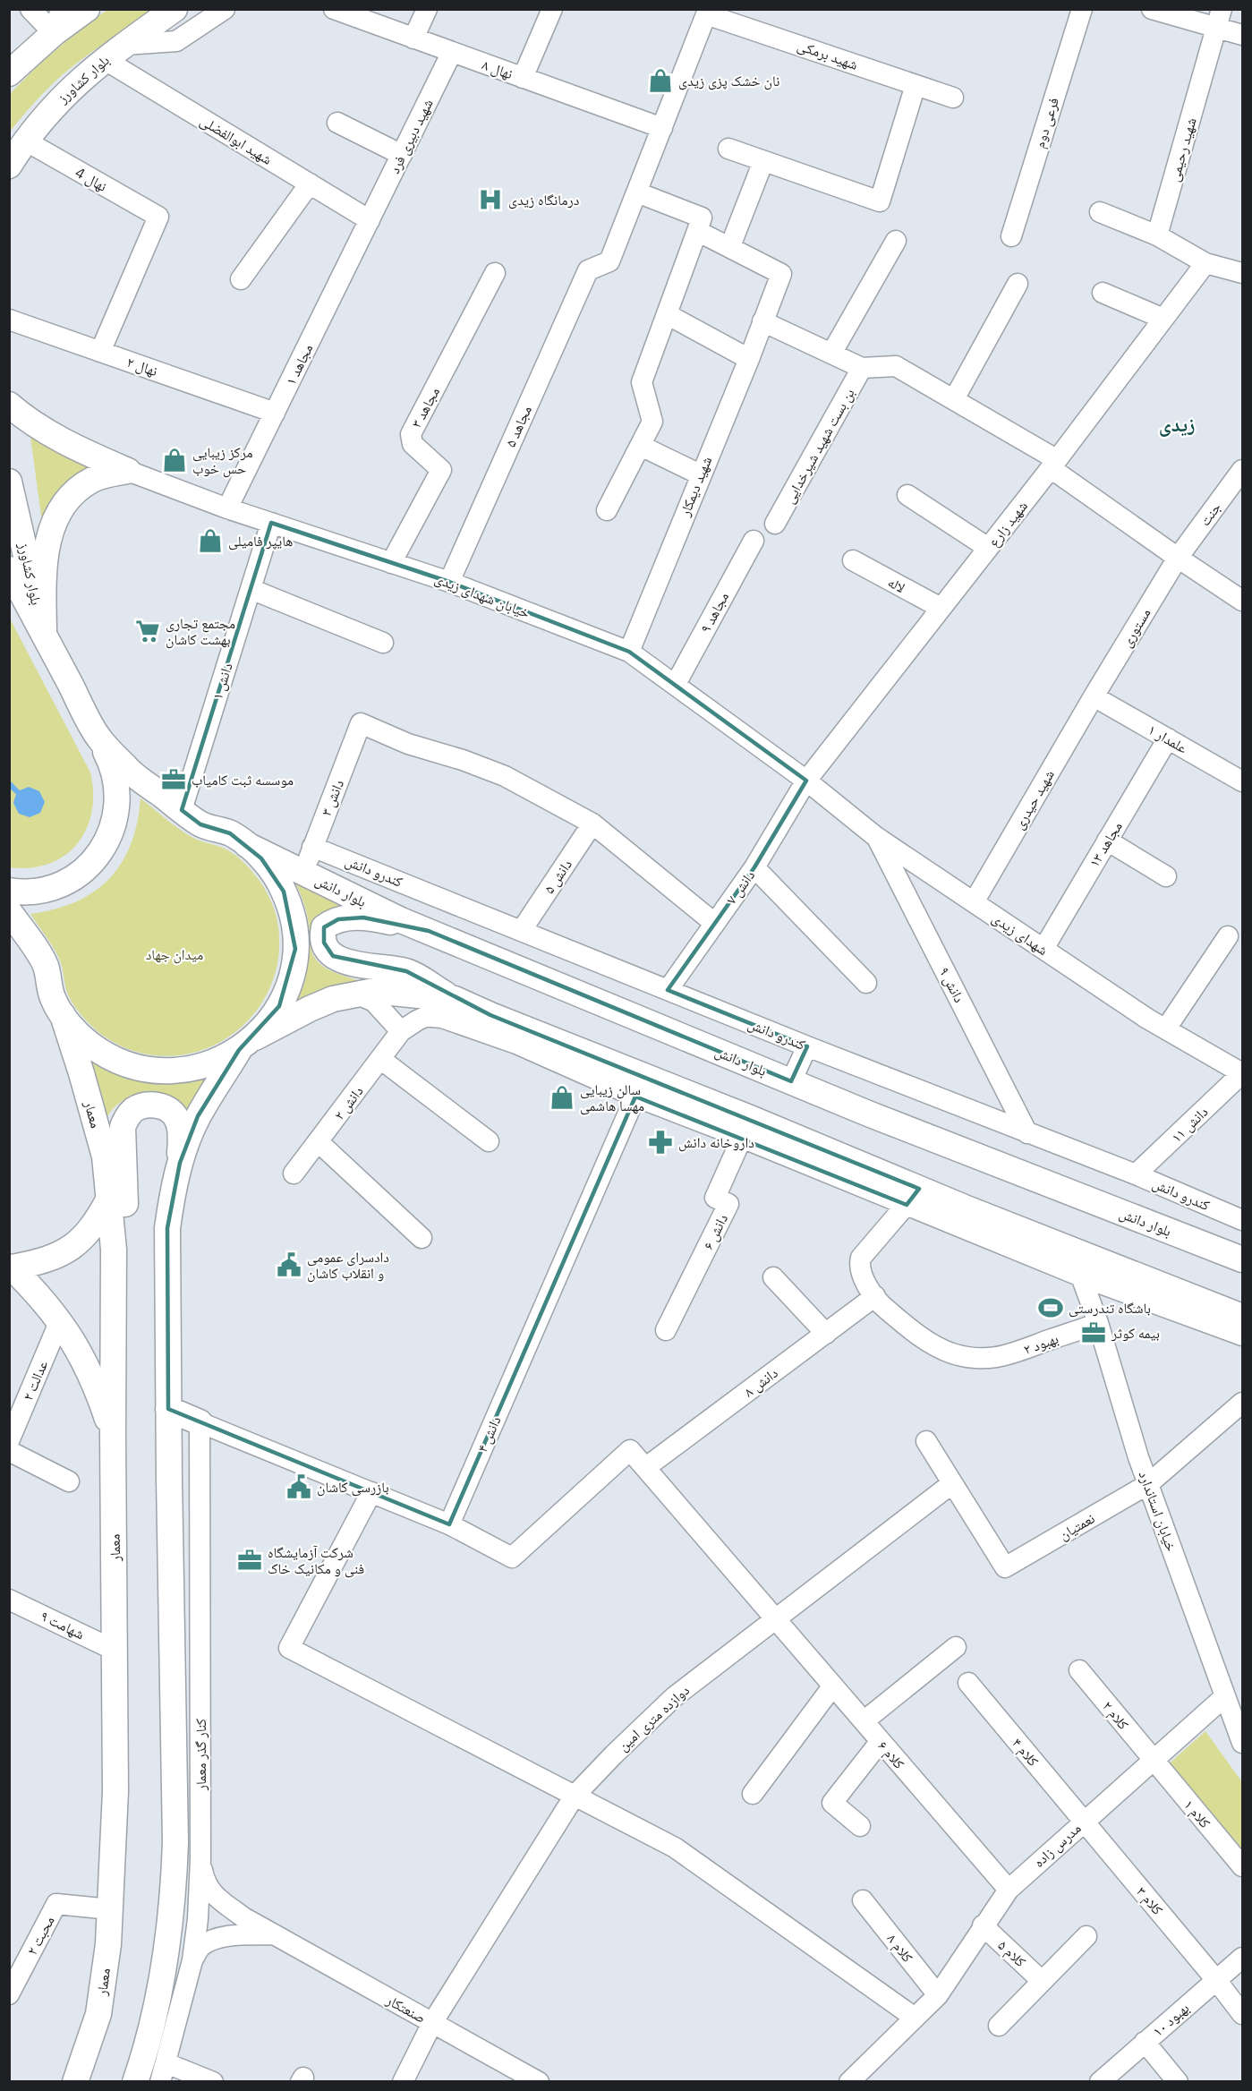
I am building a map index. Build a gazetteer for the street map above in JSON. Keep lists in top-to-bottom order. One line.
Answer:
{"streets":{"main road":["بلوار کشاورز","بلوار دانش","معمار"],"street":["شهید برمکی","نهال ۸","فرعی دوم","شهید دبیری فرد","شهید ابوالفضلی","شهید رحیمی","نهال 4","مجاهد ۱","نهال ۲","مجاهد ۳","مجاهد ۵","بن بست شهید شیرخدایی","شهید دیمکار","جنت","شهید زارع","لاله","خیابان شهدای زیدی","مجاهد ۹","مستوری","دانش ۱","علمدار ۱","دانش ۳","شهید حیدری","مجاهد ۱۳","کندرو دانش","دانش ۵","دانش ۷","شهدای زیدی","دانش ۹","دانش ۲","دانش ۱۱","دانش ۶","بهبود ۲","عدالت ۲","دانش ۸","دانش ۴","خیابان استاندارد","نعمتیان","شهامت ۹","کلام ۲","دوازده متری امین","کلام ۴","کنار گذر معمار","کلام ۶","کلام ۱","مدرس زاده","کلام ۳","محبت ۲","کلام ۸","کلام ۵","صنعتکار","بهبود ۱۰"]},"crossings":[["نهال ۸","شهید دبیری فرد"],["بلوار کشاورز","شهید ابوالفضلی"],["بلوار کشاورز","نهال 4"],["شهید دبیری فرد","شهید ابوالفضلی"],["شهید دبیری فرد","مجاهد ۱"],["شهید ابوالفضلی","مجاهد ۱"],["نهال 4","نهال ۲"],["مجاهد ۱","نهال ۲"],["مجاهد ۱","خیابان شهدای زیدی"],["مجاهد ۳","خیابان شهدای زیدی"],["مجاهد ۵","خیابان شهدای زیدی"],["شهید دیمکار","خیابان شهدای زیدی"],["جنت","مستوری"],["شهید زارع","لاله"],["شهید زارع","خیابان شهدای زیدی"],["شهید زارع","دانش ۷"],["شهید زارع","شهدای زیدی"],["خیابان شهدای زیدی","مجاهد ۹"],["خیابان شهدای زیدی","دانش ۱"],["خیابان شهدای زیدی","دانش ۷"],["خیابان شهدای زیدی","شهدای زیدی"],["مستوری","علمدار ۱"],["مستوری","شهید حیدری"],["علمدار ۱","شهید حیدری"],["علمدار ۱","مجاهد ۱۳"],["دانش ۳","کندرو دانش"],["دانش ۳","دانش ۵"],["دانش ۳","بلوار دانش"],["شهید حیدری","شهدای زیدی"],["مجاهد ۱۳","شهدای زیدی"],["کندرو دانش","دانش ۵"],["کندرو دانش","دانش ۷"],["کندرو دانش","دانش ۹"],["کندرو دانش","دانش ۱۱"],["دانش ۷","شهدای زیدی"],["شهدای زیدی","دانش ۹"],["شهدای زیدی","دانش ۱۱"],["معمار","شهامت ۹"],["معمار","محبت ۲"],["بهبود ۲","دانش ۸"],["بهبود ۲","خیابان استاندارد"],["دانش ۸","کلام ۶"],["دانش ۴","کلام ۶"],["خیابان استاندارد","نعمتیان"],["خیابان استاندارد","مدرس زاده"],["نعمتیان","دوازده متری امین"],["کلام ۲","کلام ۱"],["کلام ۲","مدرس زاده"],["دوازده متری امین","کلام ۶"],["دوازده متری امین","صنعتکار"],["کلام ۴","مدرس زاده"],["کلام ۴","کلام ۳"],["کنار گذر معمار","صنعتکار"],["کلام ۶","مدرس زاده"],["کلام ۱","مدرس زاده"],["مدرس زاده","کلام ۳"],["مدرس زاده","کلام ۸"],["مدرس زاده","کلام ۵"],["کلام ۳","بهبود ۱۰"]],"districts":["زیدی"],"parks":["میدان جهاد"],"places":{"shop":["نان خشک پزی زیدی","مرکز زیبایی حس خوب","هایپر فامیلی","سالن زیبایی مهسا هاشمی"],"hospital":["درمانگاه زیدی"],"supermarket":["مجتمع تجاری بهشت کاشان"],"office":["موسسه ثبت کامیاب","بیمه کوثر","شرکت آزمایشگاه فنی و مکانیک خاک"],"pharmacy":["داروخانه دانش"],"public building":["دادسرای عمومی و انقلاب کاشان","بازرسی کاشان"],"sports":["باشگاه تندرستی"]}}
